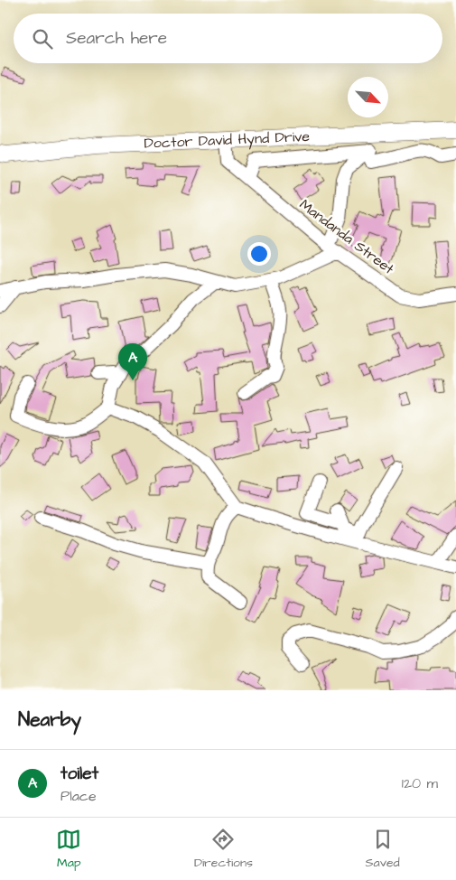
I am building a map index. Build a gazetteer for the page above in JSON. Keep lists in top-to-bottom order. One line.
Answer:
{"streets":{"main road":["Doctor David Hynd Drive"],"street":["Mandanda Street"]},"crossings":[["Doctor David Hynd Drive","Mandanda Street"]],"north":"bottom right","page":{"search":"Search here","pins":"A","heading":"Nearby","list":[{"mark":"A","name":"toilet","note":"Place","value":"120 m"}],"nav":["Map","Directions","Saved"]}}
